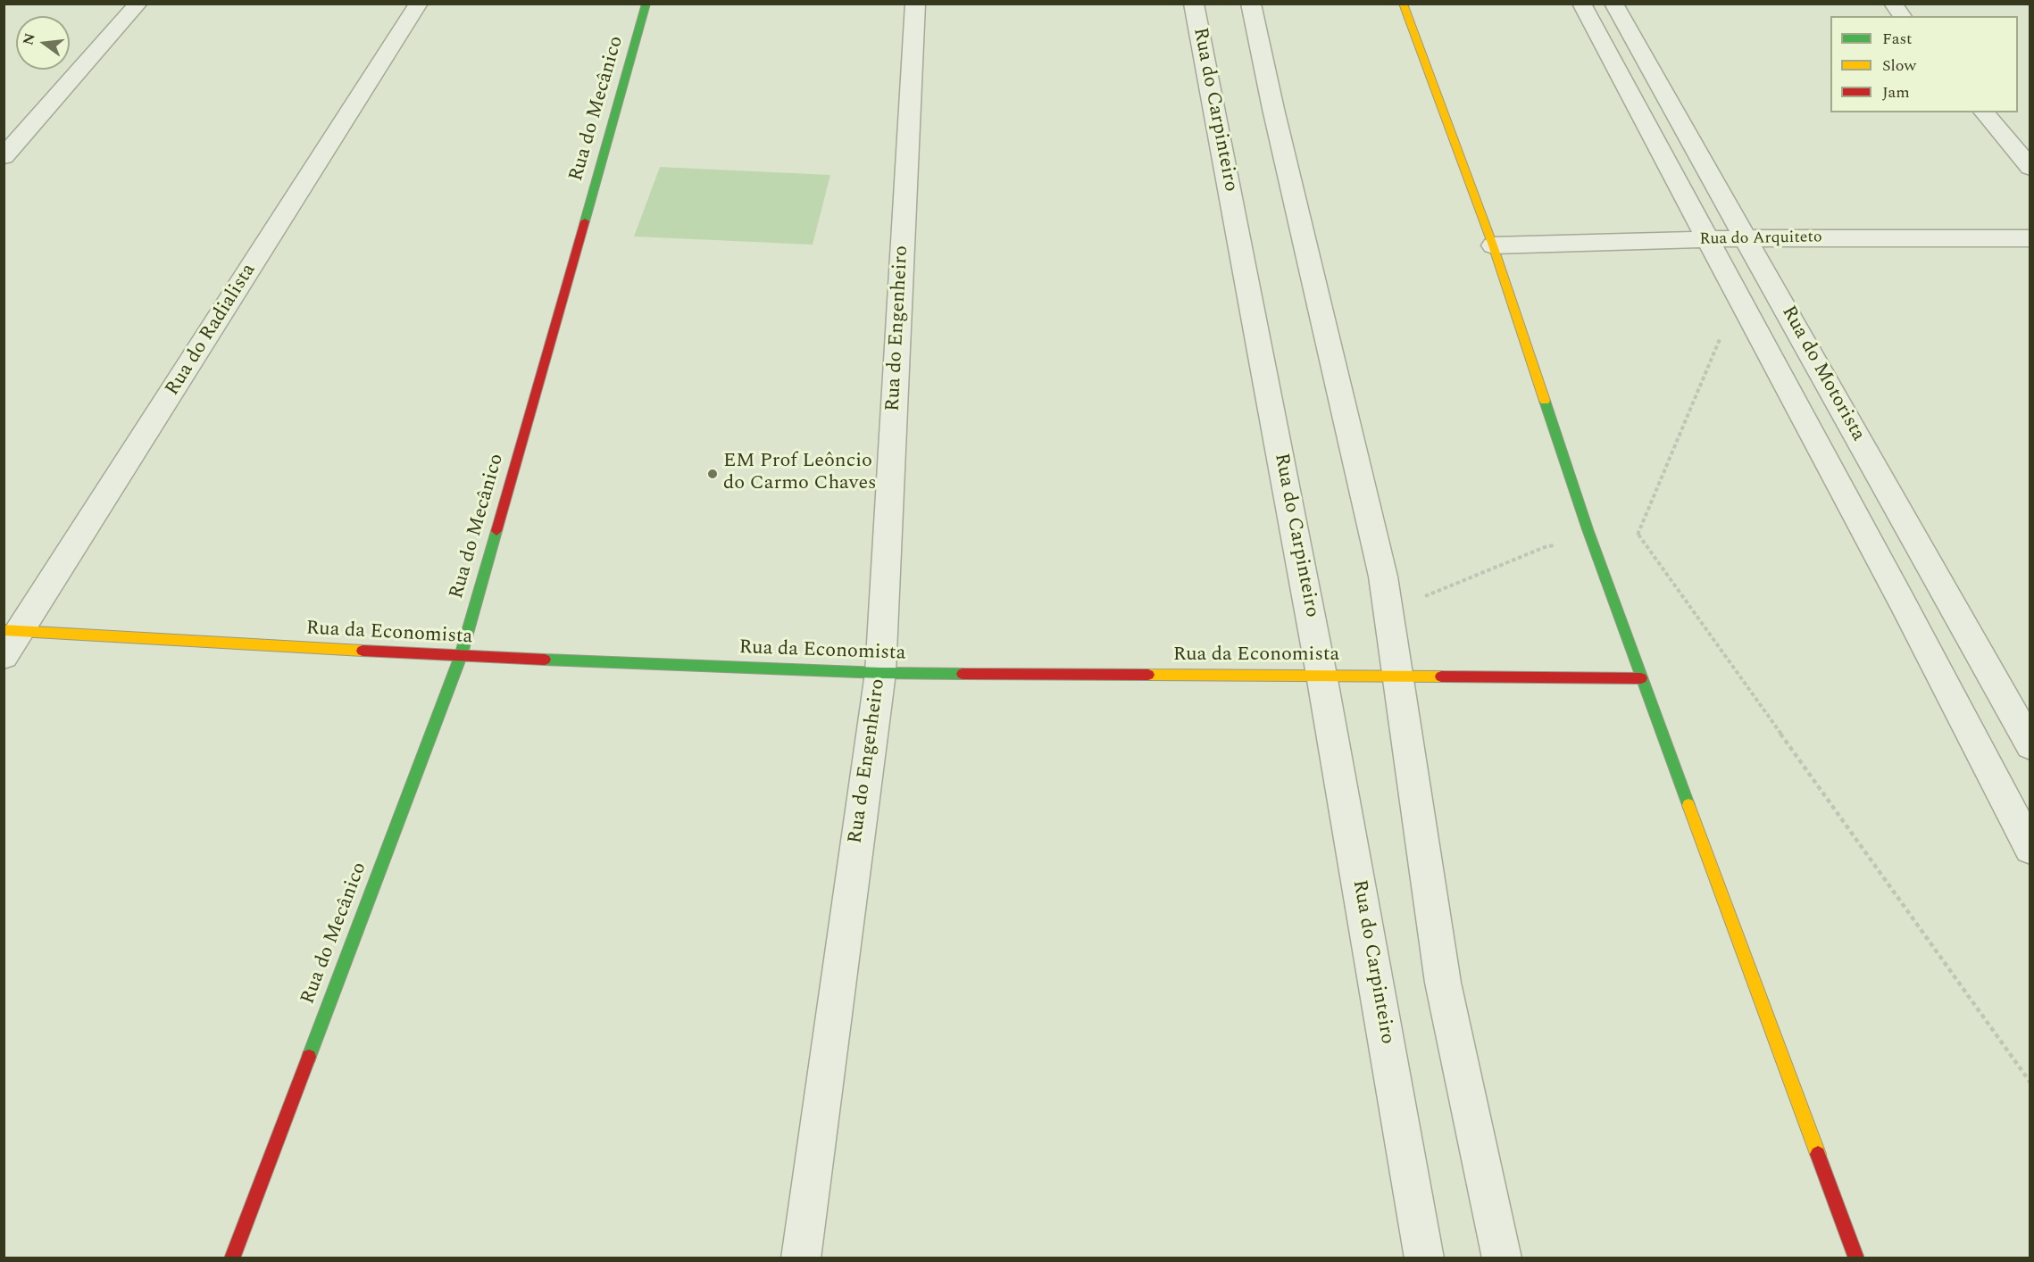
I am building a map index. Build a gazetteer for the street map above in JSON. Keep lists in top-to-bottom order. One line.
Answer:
{"streets":{"street":["Rua do Mecânico","Rua do Carpinteiro","Rua do Arquiteto","Rua do Engenheiro","Rua do Radialista","Rua do Motorista","Rua da Economista"]},"crossings":[["Rua do Mecânico","Rua da Economista"],["Rua do Carpinteiro","Rua da Economista"],["Rua do Arquiteto","Rua do Motorista"],["Rua do Engenheiro","Rua da Economista"],["Rua do Radialista","Rua da Economista"]],"places":["EM Prof Leôncio do Carmo Chaves"],"legend":["Fast","Slow","Jam"],"north":"left"}
